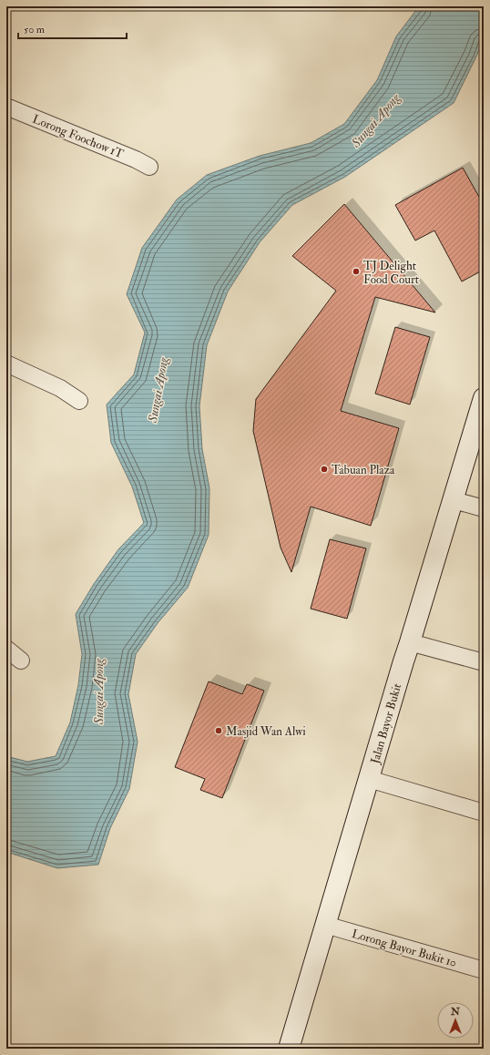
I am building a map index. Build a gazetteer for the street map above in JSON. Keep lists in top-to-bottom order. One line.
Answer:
{"streets":{"street":["Lorong Foochow 1T","Jalan Bayor Bukit","Lorong Bayor Bukit 10"]},"crossings":[["Jalan Bayor Bukit","Lorong Bayor Bukit 10"]],"water":["Sungai Apong"],"places":["TJ Delight Food Court","Tabuan Plaza","Masjid Wan Alwi"],"scale_bar":"50 m","north":"top"}
